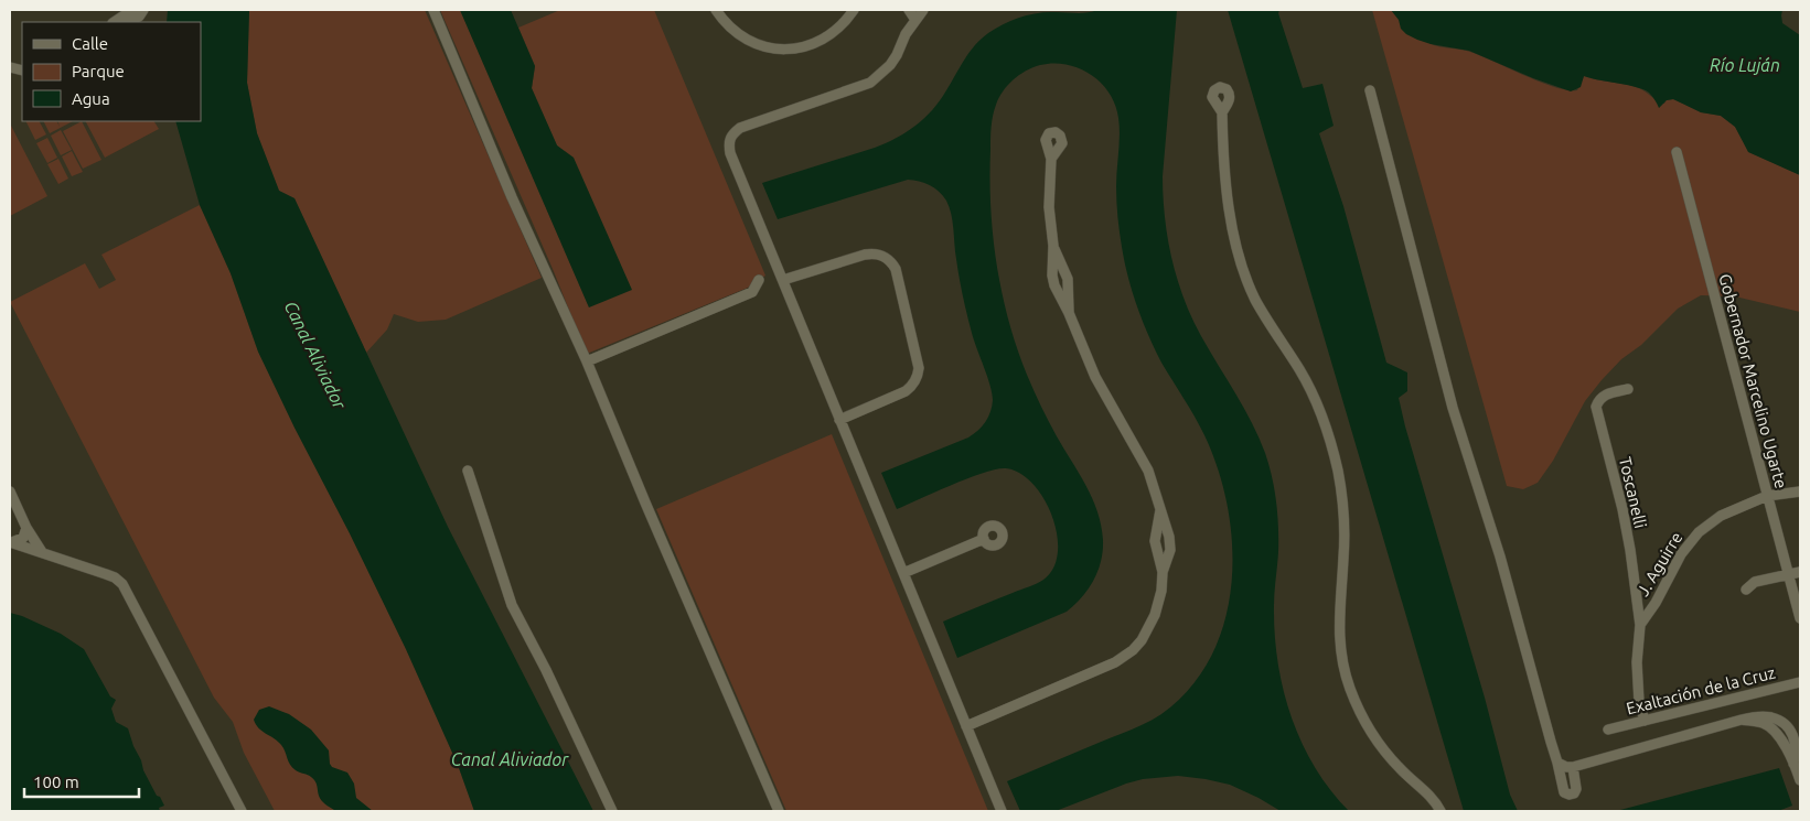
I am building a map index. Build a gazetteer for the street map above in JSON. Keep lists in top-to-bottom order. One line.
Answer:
{"streets":{"street":["Gobernador Marcelino Ugarte","Toscanelli","J. Aguirre","Exaltación de la Cruz"]},"crossings":[["Gobernador Marcelino Ugarte","J. Aguirre"],["Toscanelli","J. Aguirre"],["J. Aguirre","Exaltación de la Cruz"]],"water":["Río Luján","Canal Aliviador"],"legend":["Calle","Parque","Agua"],"scale_bar":"100 m"}
